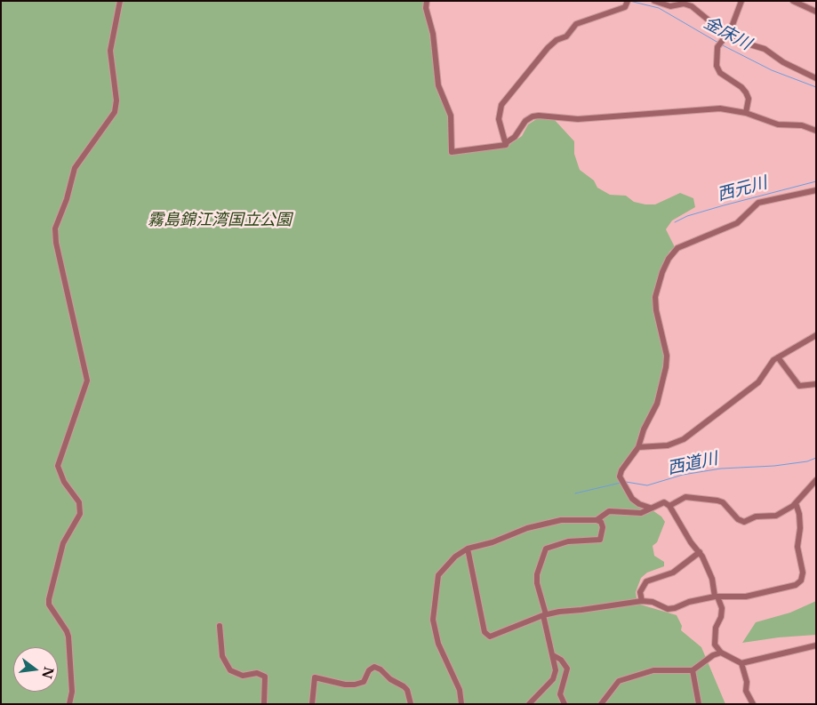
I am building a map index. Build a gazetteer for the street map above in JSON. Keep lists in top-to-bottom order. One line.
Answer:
{"water":["金床川","西元川","西道川"],"parks":["霧島錦江湾国立公園"],"north":"right"}
